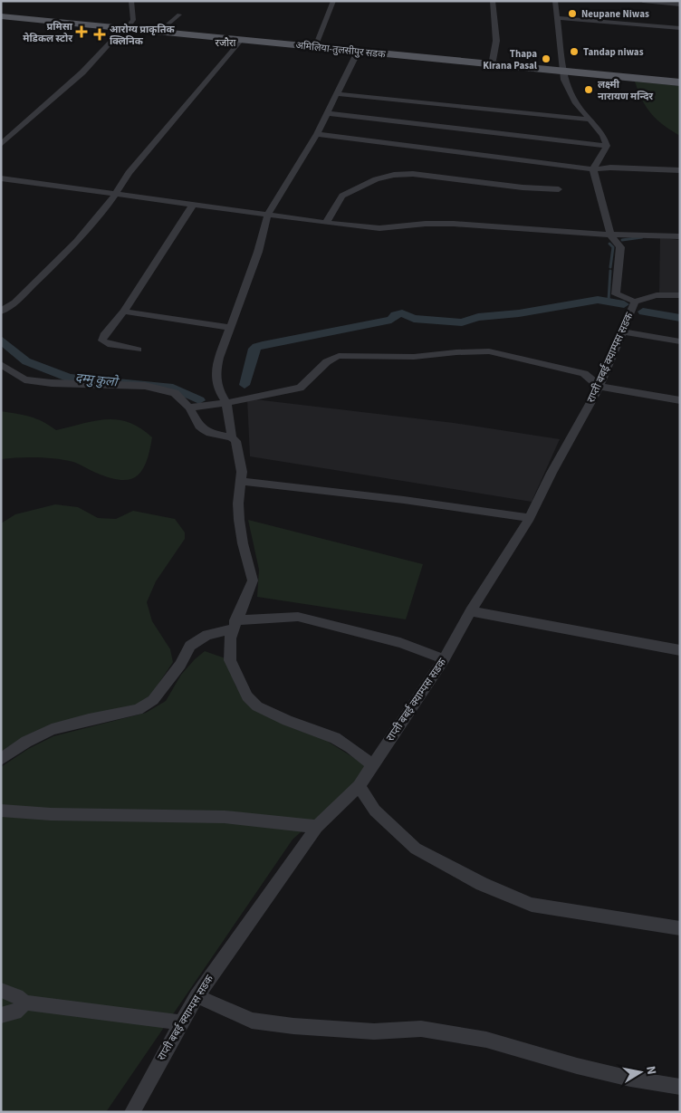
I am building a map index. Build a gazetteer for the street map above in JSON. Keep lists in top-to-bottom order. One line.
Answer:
{"streets":{"main road":["अमिलिया-तुलसीपुर सडक"],"street":["राप्ती बबई क्याम्पस सडक"]},"districts":["रजौरा"],"water":["दम्मु कुलो"],"places":{"other":["Neupane Niwas","Tandap niwas","Thapa Kirana Pasal","लक्ष्मी नारायण मन्दिर"],"health":["प्रमिसा मेडिकल स्टोर","आरोग्य प्राकृतिक क्लिनिक"]},"north":"right"}
